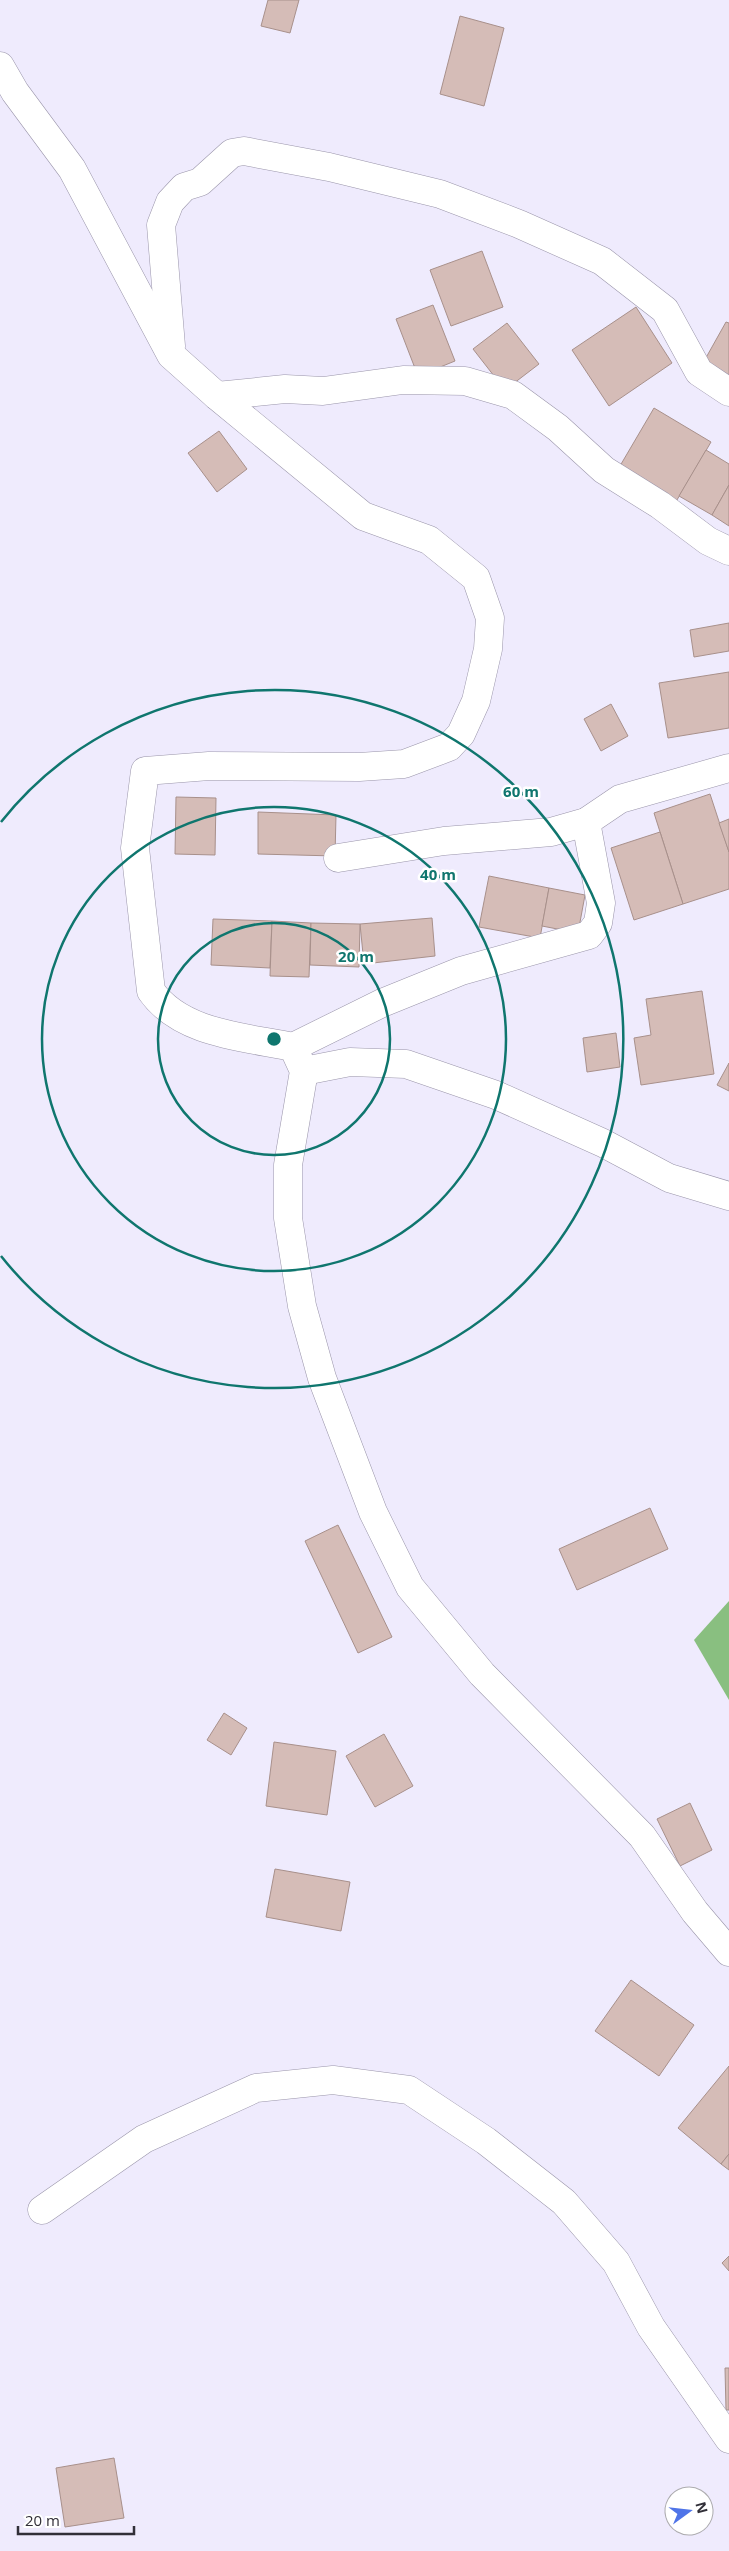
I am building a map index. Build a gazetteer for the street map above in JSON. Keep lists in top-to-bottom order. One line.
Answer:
{"scale_bar":"20 m","north":"right","rings":["60 m","40 m","20 m"]}
